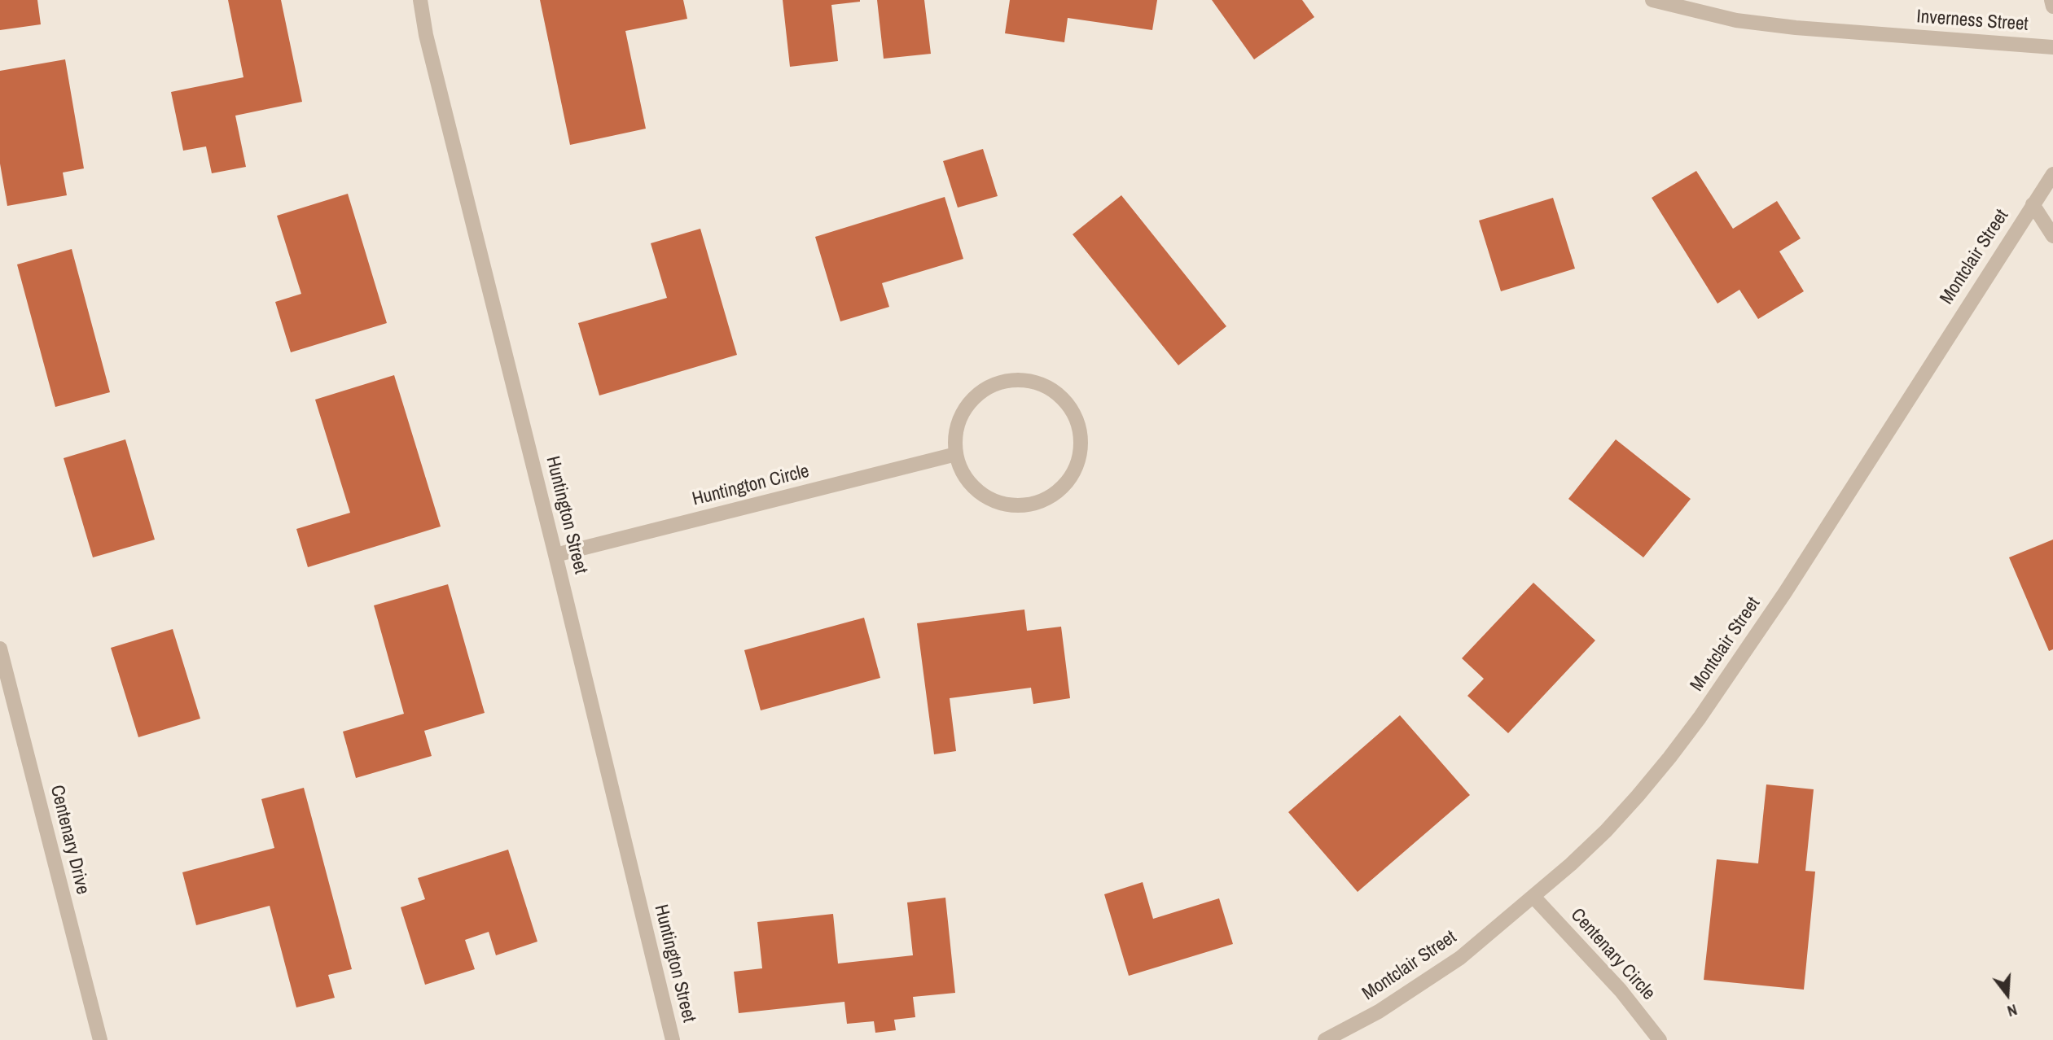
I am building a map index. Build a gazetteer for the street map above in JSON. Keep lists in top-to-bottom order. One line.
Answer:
{"streets":{"street":["Inverness Street","Montclair Street","Huntington Circle","Huntington Street","Centenary Drive","Centenary Circle"]},"crossings":[["Montclair Street","Centenary Circle"],["Huntington Circle","Huntington Street"]],"north":"bottom"}
